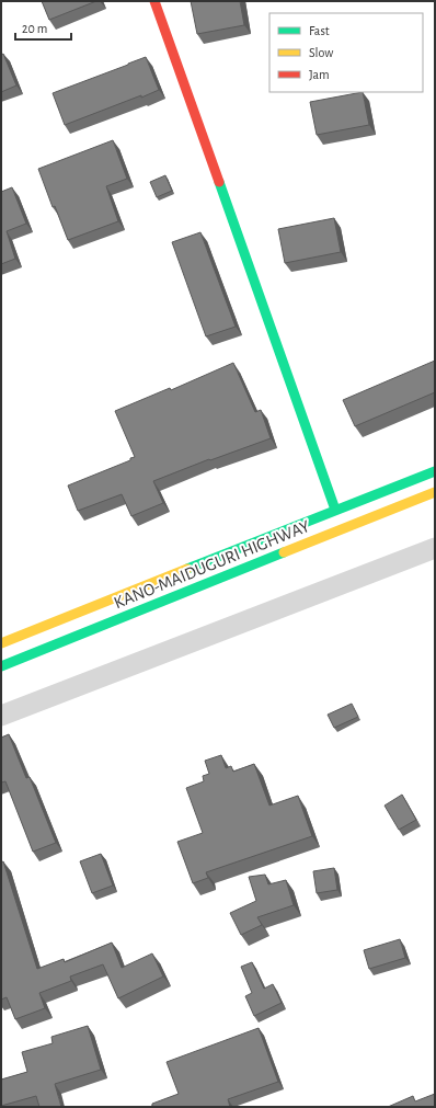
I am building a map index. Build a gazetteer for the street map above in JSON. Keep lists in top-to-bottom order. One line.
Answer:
{"streets":{"main road":["KANO-MAIDUGURI HIGHWAY"]},"legend":["Fast","Slow","Jam"],"scale_bar":"20 m"}
